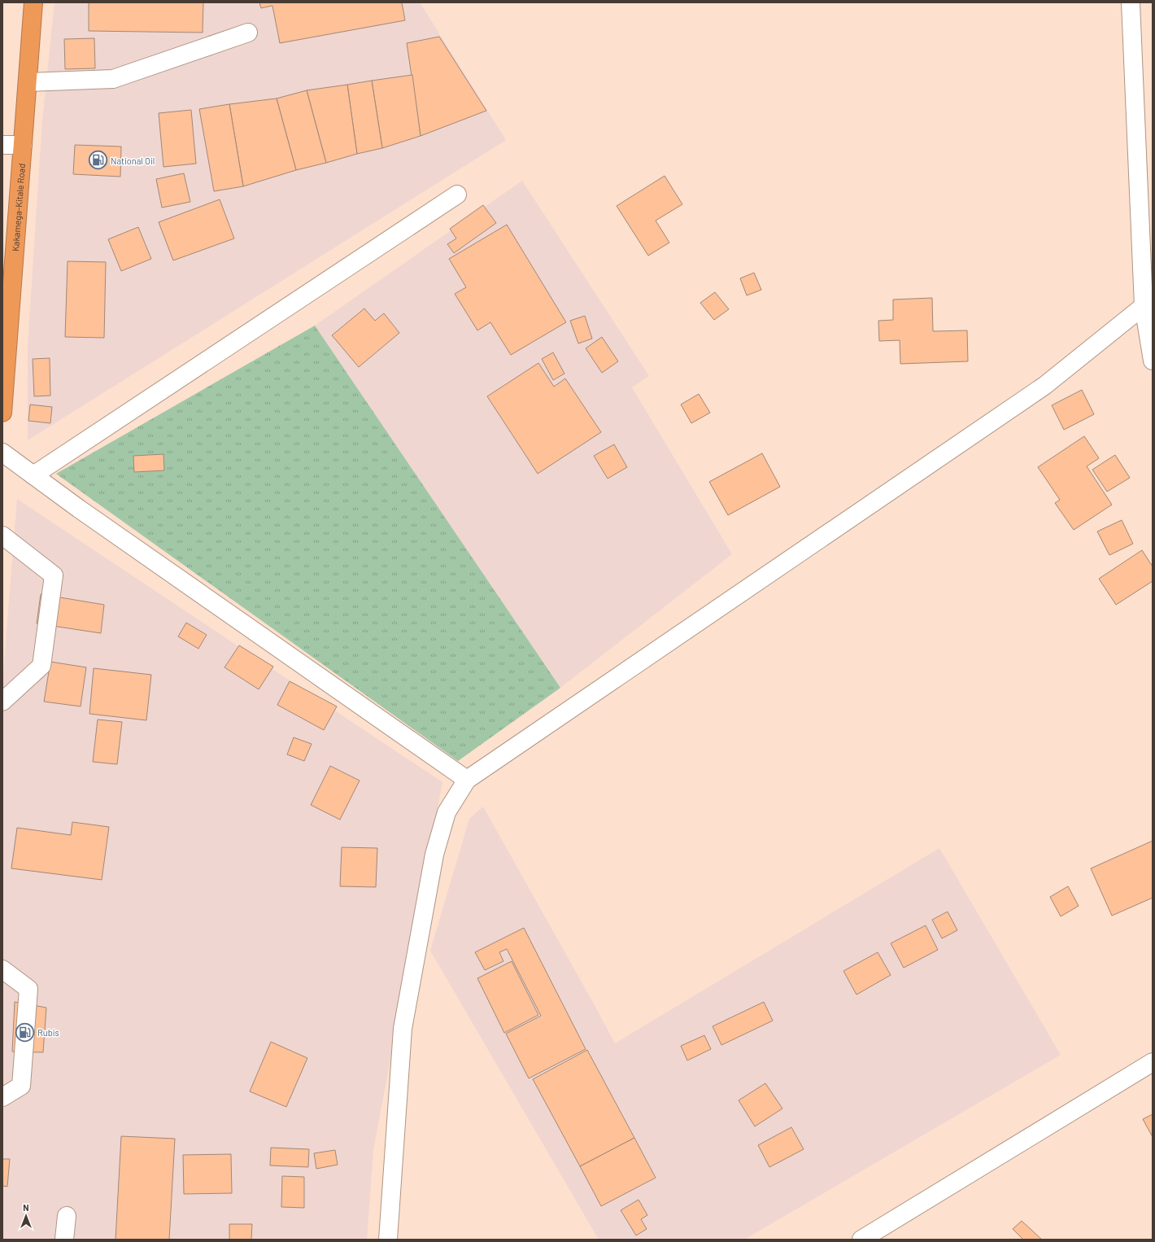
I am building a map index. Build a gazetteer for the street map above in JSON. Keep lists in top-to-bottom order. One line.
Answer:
{"streets":{"highway":["Kakamega-Kitale Road"]},"places":{"fuel station":["National Oil","Rubis"]},"north":"top"}
